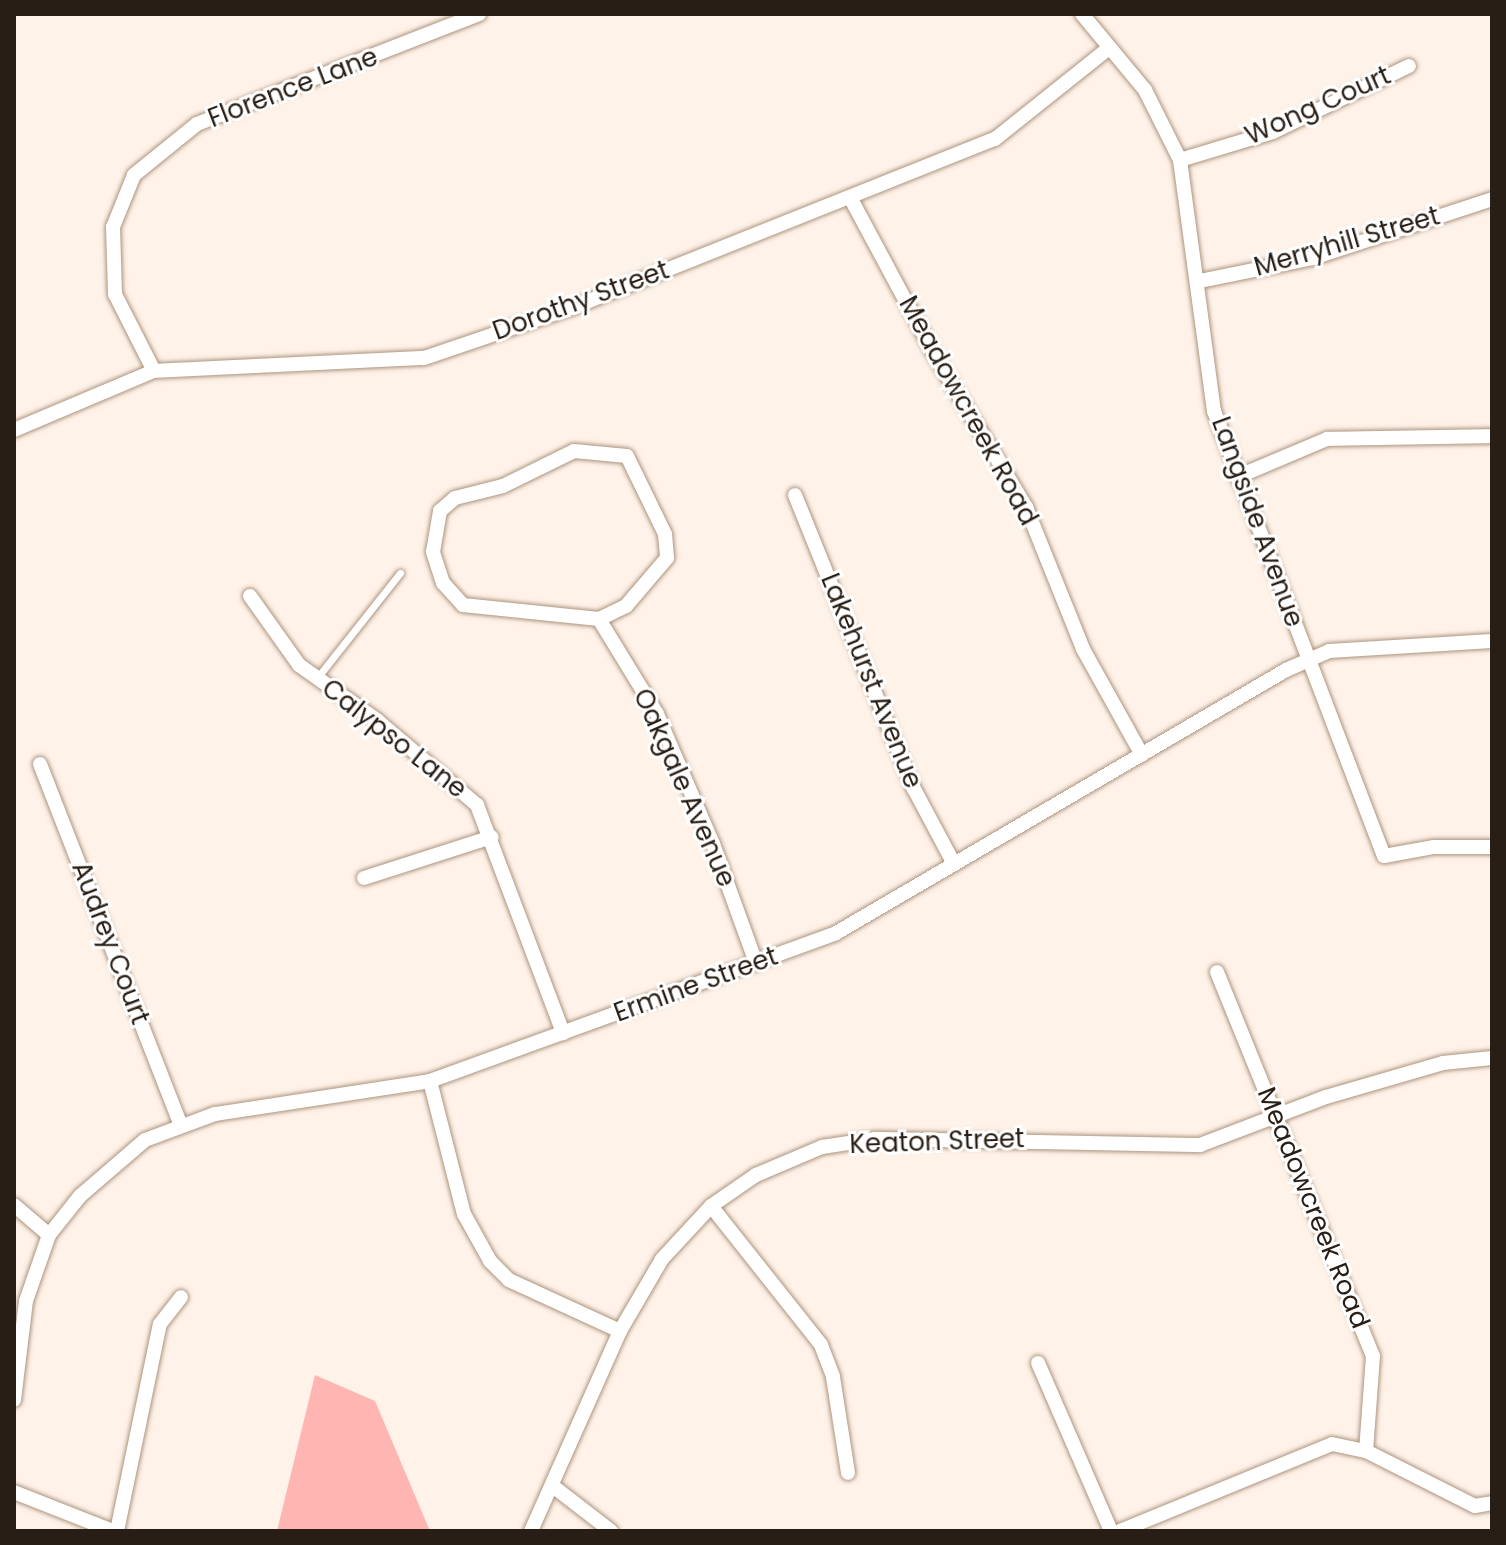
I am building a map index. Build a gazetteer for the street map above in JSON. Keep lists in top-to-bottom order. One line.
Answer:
{"streets":{"street":["Florence Lane","Wong Court","Merryhill Street","Dorothy Street","Meadowcreek Road","Langside Avenue","Lakehurst Avenue","Calypso Lane","Oakgale Avenue","Audrey Court","Ermine Street","Keaton Street"]},"crossings":[["Florence Lane","Dorothy Street"],["Wong Court","Langside Avenue"],["Merryhill Street","Langside Avenue"],["Dorothy Street","Meadowcreek Road"],["Dorothy Street","Langside Avenue"],["Meadowcreek Road","Ermine Street"],["Meadowcreek Road","Keaton Street"],["Langside Avenue","Ermine Street"],["Lakehurst Avenue","Ermine Street"],["Calypso Lane","Ermine Street"],["Oakgale Avenue","Ermine Street"],["Audrey Court","Ermine Street"]]}
